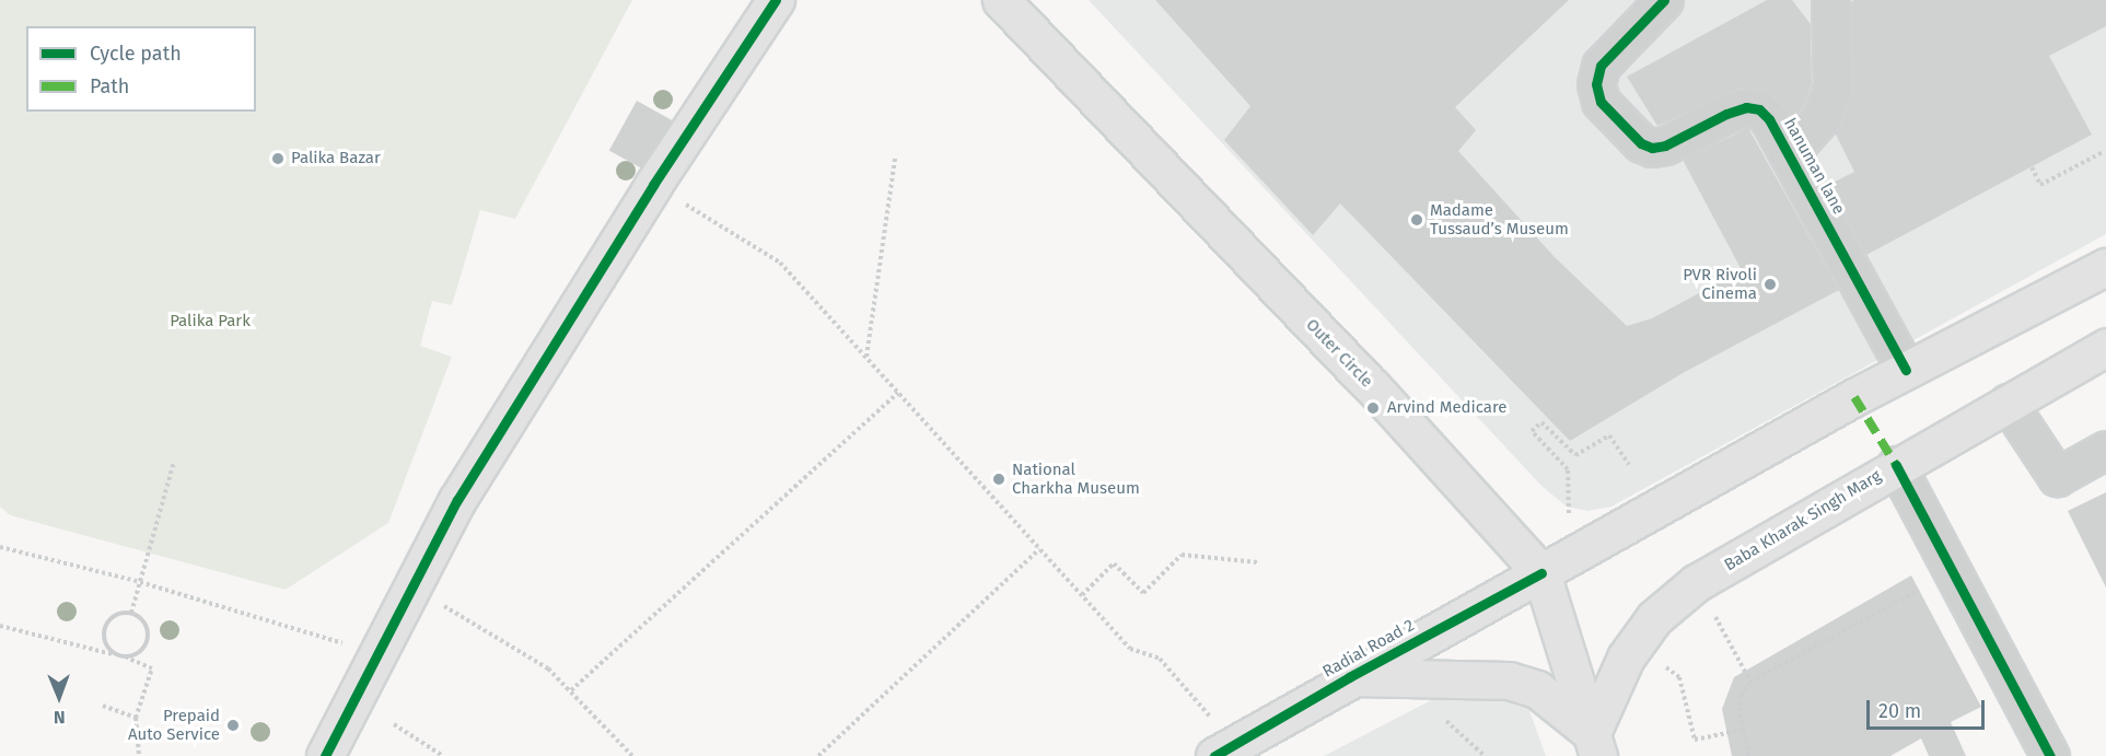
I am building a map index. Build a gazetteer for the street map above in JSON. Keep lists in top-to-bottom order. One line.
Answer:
{"streets":{"main road":["Outer Circle","Baba Kharak Singh Marg","Radial Road 2"],"street":["hanuman lane"]},"crossings":[["Outer Circle","Baba Kharak Singh Marg"],["Outer Circle","Radial Road 2"]],"parks":["Palika Park"],"places":["Palika Bazar","Madame Tussaud’s Museum","PVR Rivoli Cinema","Arvind Medicare","National Charkha Museum","Prepaid Auto Service"],"legend":["Cycle path","Path"],"scale_bar":"20 m","north":"bottom"}
